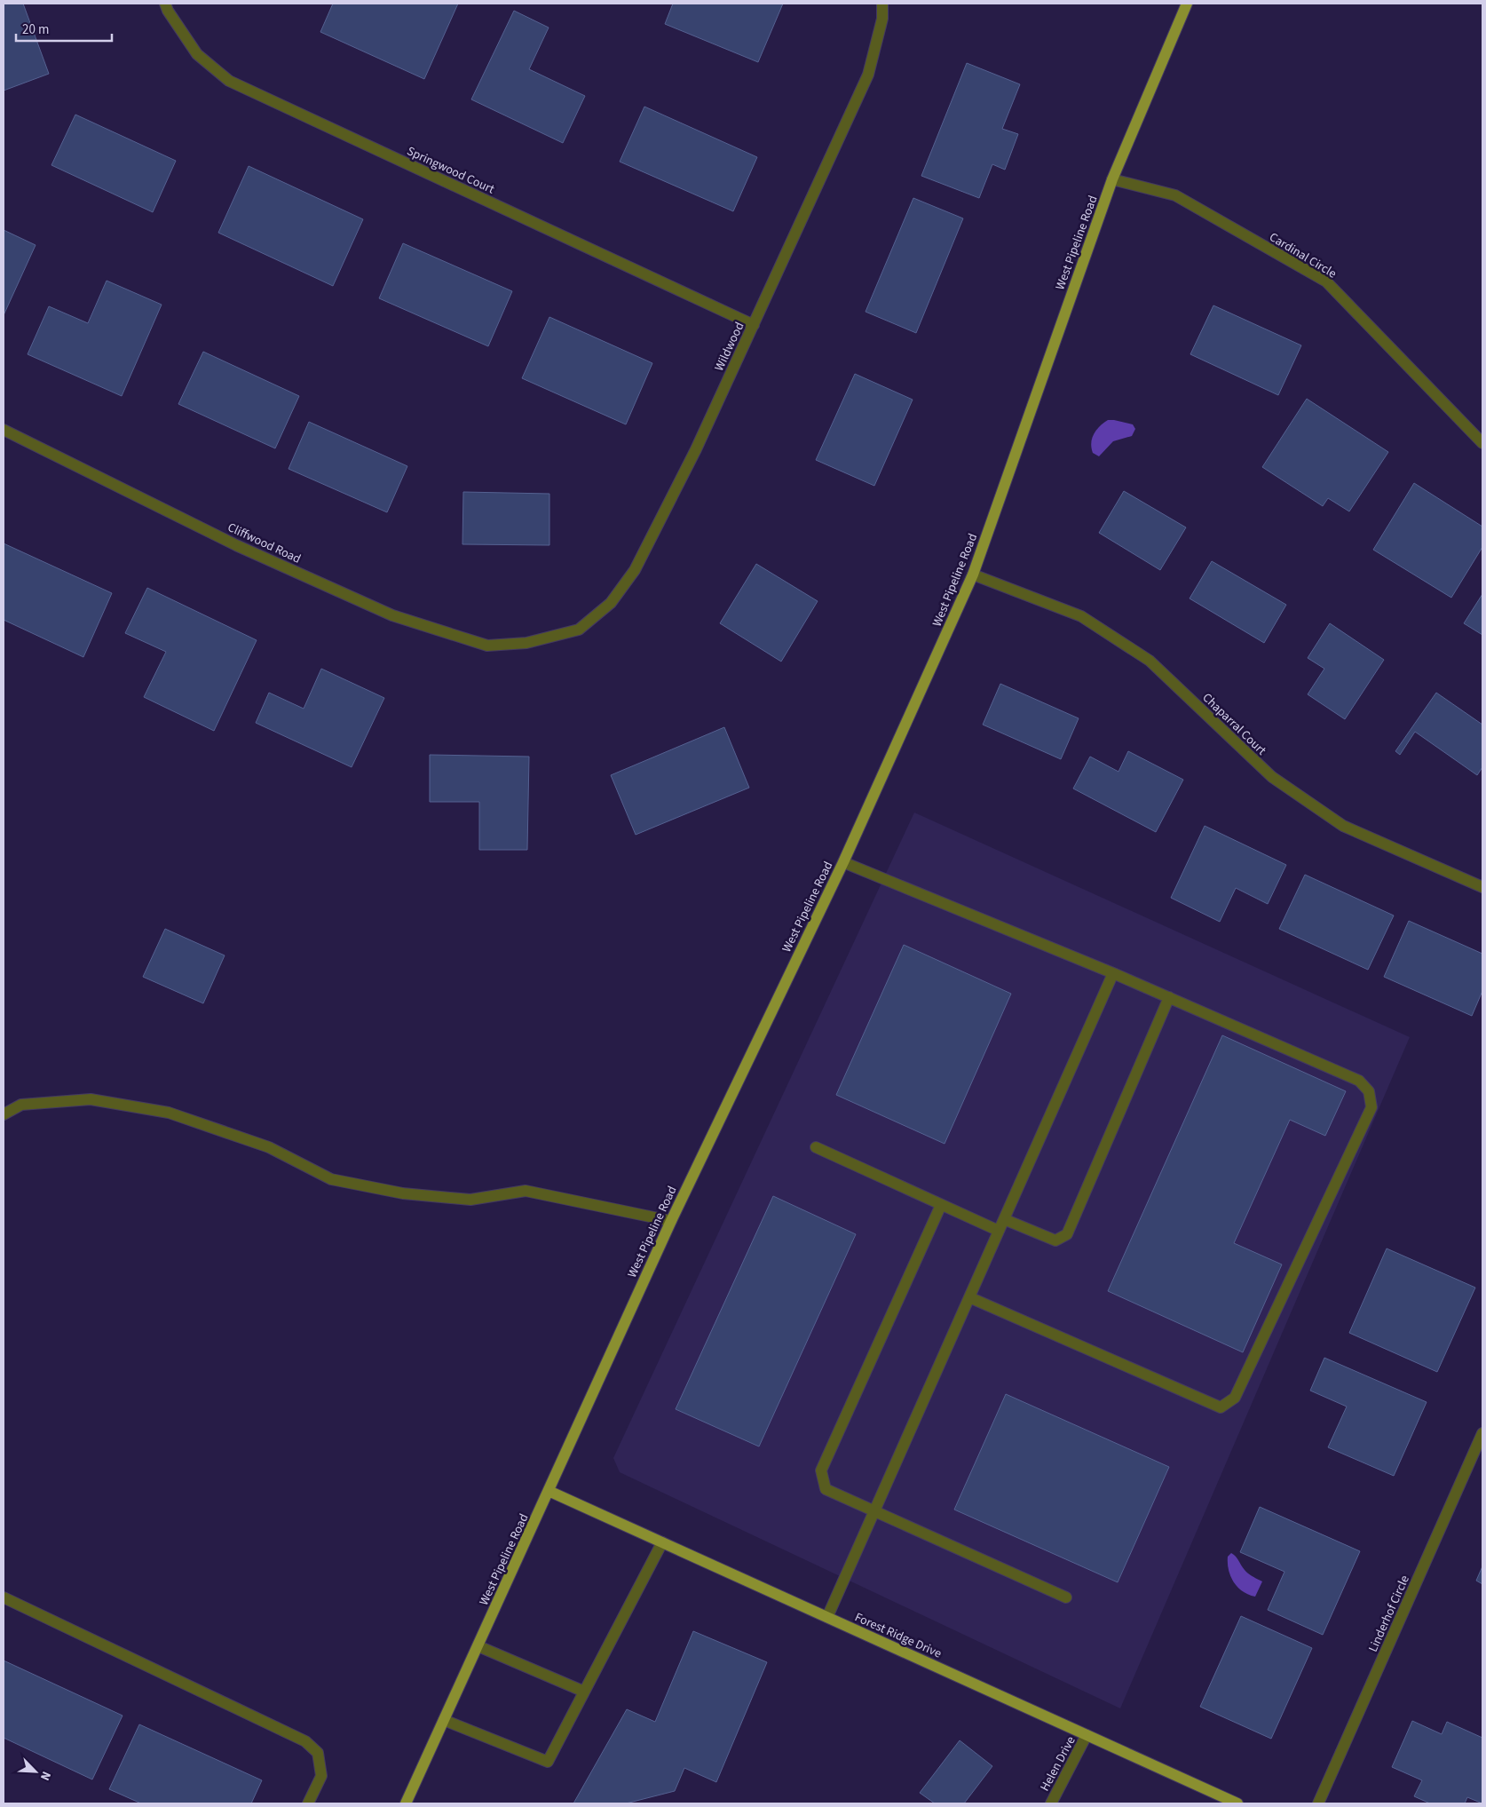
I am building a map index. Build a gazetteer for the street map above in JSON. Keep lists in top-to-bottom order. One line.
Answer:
{"streets":{"main road":["West Pipeline Road","Forest Ridge Drive"],"street":["Springwood Court","Cardinal Circle","Wildwood","Cliffwood Road","Chaparral Court","Linderhof Circle","Helen Drive"]},"crossings":[["Springwood Court","Wildwood"],["West Pipeline Road","Cardinal Circle"],["West Pipeline Road","Chaparral Court"],["West Pipeline Road","Forest Ridge Drive"],["Wildwood","Cliffwood Road"],["Forest Ridge Drive","Helen Drive"]],"scale_bar":"20 m","north":"bottom right"}
